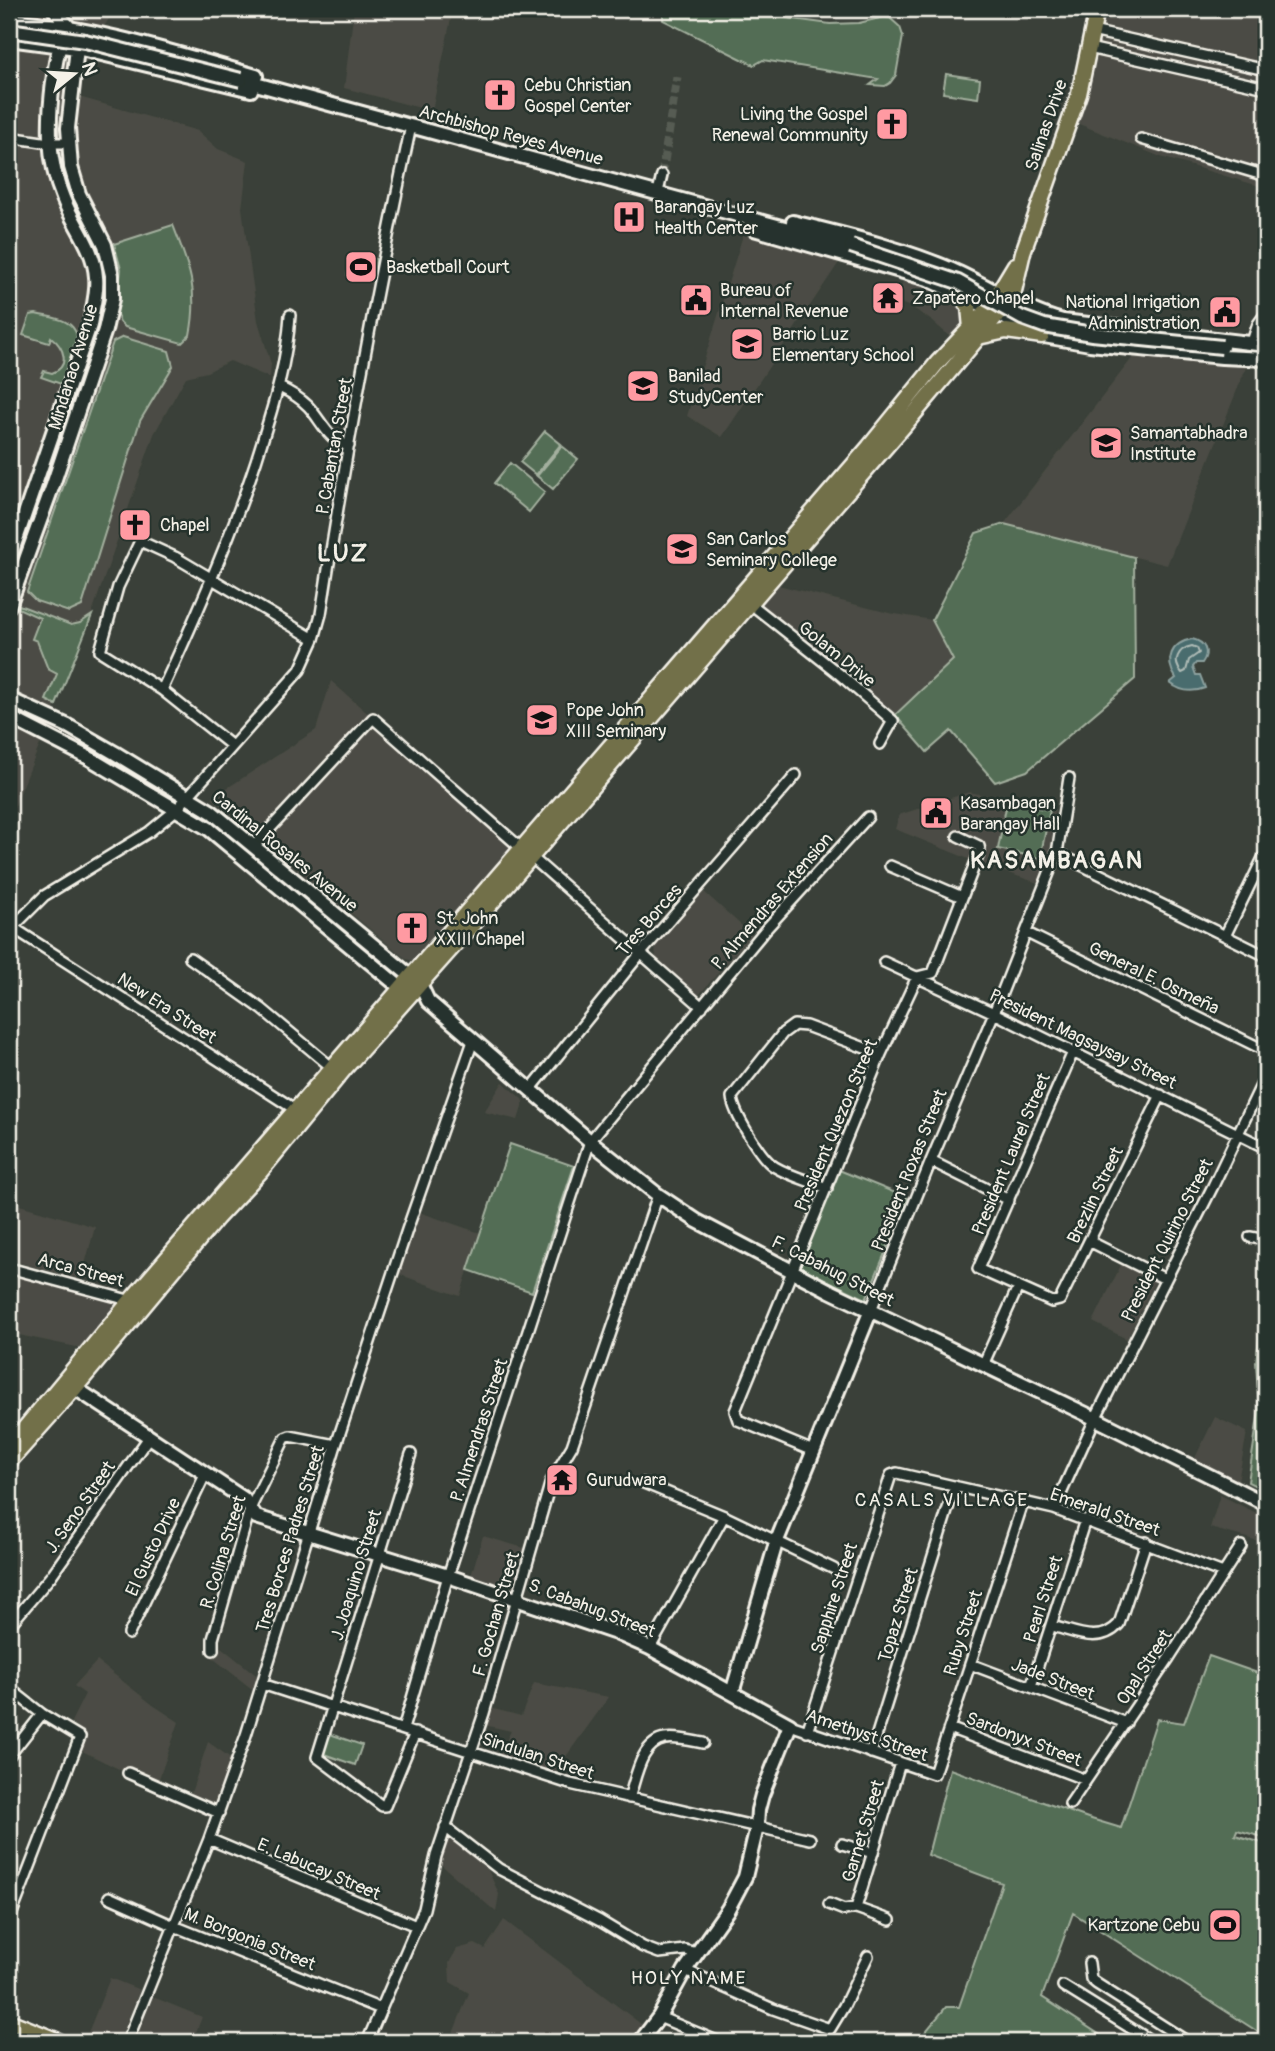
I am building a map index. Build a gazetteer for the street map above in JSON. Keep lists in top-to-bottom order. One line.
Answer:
{"streets":{"main road":["Salinas Drive","Archbishop Reyes Avenue","Mindanao Avenue","Cardinal Rosales Avenue","President Roxas Street","F. Cabahug Street","S. Cabahug Street"],"street":["P. Cabantan Street","Golam Drive","P. Almendras Extension","Tres Borces","General E. Osmeña","New Era Street","President Magsaysay Street","President Quezon Street","President Laurel Street","Brezlin Street","President Quirino Street","Arca Street","P. Almendras Street","J. Seno Street","Emerald Street","Tres Borces Padres Street","El Gusto Drive","R. Colina Street","J. Joaquino Street","Sapphire Street","Pearl Street","F. Gochan Street","Topaz Street","Ruby Street","Opal Street","Jade Street","Amethyst Street","Sardonyx Street","Sindulan Street","Garnet Street","E. Labucay Street","M. Borgonia Street"]},"crossings":[["Salinas Drive","Archbishop Reyes Avenue"],["Salinas Drive","Golam Drive"],["Salinas Drive","Cardinal Rosales Avenue"],["Salinas Drive","New Era Street"],["Salinas Drive","Arca Street"],["Salinas Drive","F. Cabahug Street"],["Salinas Drive","S. Cabahug Street"],["Archbishop Reyes Avenue","Mindanao Avenue"],["Archbishop Reyes Avenue","P. Cabantan Street"],["P. Cabantan Street","Cardinal Rosales Avenue"],["P. Cabantan Street","New Era Street"],["Cardinal Rosales Avenue","F. Cabahug Street"],["P. Almendras Extension","F. Cabahug Street"],["P. Almendras Extension","P. Almendras Street"],["Tres Borces","F. Cabahug Street"],["General E. Osmeña","President Roxas Street"],["President Magsaysay Street","President Quezon Street"],["President Magsaysay Street","President Laurel Street"],["President Magsaysay Street","President Roxas Street"],["President Magsaysay Street","Brezlin Street"],["President Magsaysay Street","President Quirino Street"],["President Quezon Street","President Roxas Street"],["President Quezon Street","F. Cabahug Street"],["President Laurel Street","Brezlin Street"],["President Roxas Street","F. Cabahug Street"],["President Roxas Street","S. Cabahug Street"],["President Quirino Street","F. Cabahug Street"],["President Quirino Street","Emerald Street"],["F. Cabahug Street","P. Almendras Street"],["F. Cabahug Street","Tres Borces Padres Street"],["F. Cabahug Street","F. Gochan Street"],["P. Almendras Street","S. Cabahug Street"],["P. Almendras Street","Sindulan Street"],["J. Seno Street","S. Cabahug Street"],["Emerald Street","Sapphire Street"],["Emerald Street","Pearl Street"],["Emerald Street","Topaz Street"],["Emerald Street","Ruby Street"],["Emerald Street","Opal Street"],["Tres Borces Padres Street","R. Colina Street"],["Tres Borces Padres Street","S. Cabahug Street"],["Tres Borces Padres Street","Sindulan Street"],["Tres Borces Padres Street","E. Labucay Street"],["Tres Borces Padres Street","M. Borgonia Street"],["El Gusto Drive","S. Cabahug Street"],["R. Colina Street","S. Cabahug Street"],["J. Joaquino Street","S. Cabahug Street"],["J. Joaquino Street","Sindulan Street"],["Sapphire Street","Amethyst Street"],["Pearl Street","Jade Street"],["S. Cabahug Street","F. Gochan Street"],["S. Cabahug Street","Amethyst Street"],["F. Gochan Street","Sindulan Street"],["F. Gochan Street","E. Labucay Street"],["F. Gochan Street","M. Borgonia Street"],["Topaz Street","Amethyst Street"],["Ruby Street","Jade Street"],["Ruby Street","Amethyst Street"],["Ruby Street","Sardonyx Street"],["Opal Street","Jade Street"],["Opal Street","Sardonyx Street"],["Amethyst Street","Garnet Street"]],"districts":["LUZ","KASAMBAGAN","CASALS VILLAGE","HOLY NAME"],"places":{"church":["Cebu Christian Gospel Center","Living the Gospel Renewal Community","Chapel","St. John XXIII Chapel"],"hospital":["Barangay Luz Health Center"],"sports":["Basketball Court","Kartzone Cebu"],"temple":["Zapatero Chapel","Gurudwara"],"public building":["Bureau of Internal Revenue","National Irrigation Administration","Kasambagan Barangay Hall"],"school or university":["Barrio Luz Elementary School","Banilad StudyCenter","Samantabhadra Institute","San Carlos Seminary College","Pope John XIII Seminary"]},"north":"right"}
